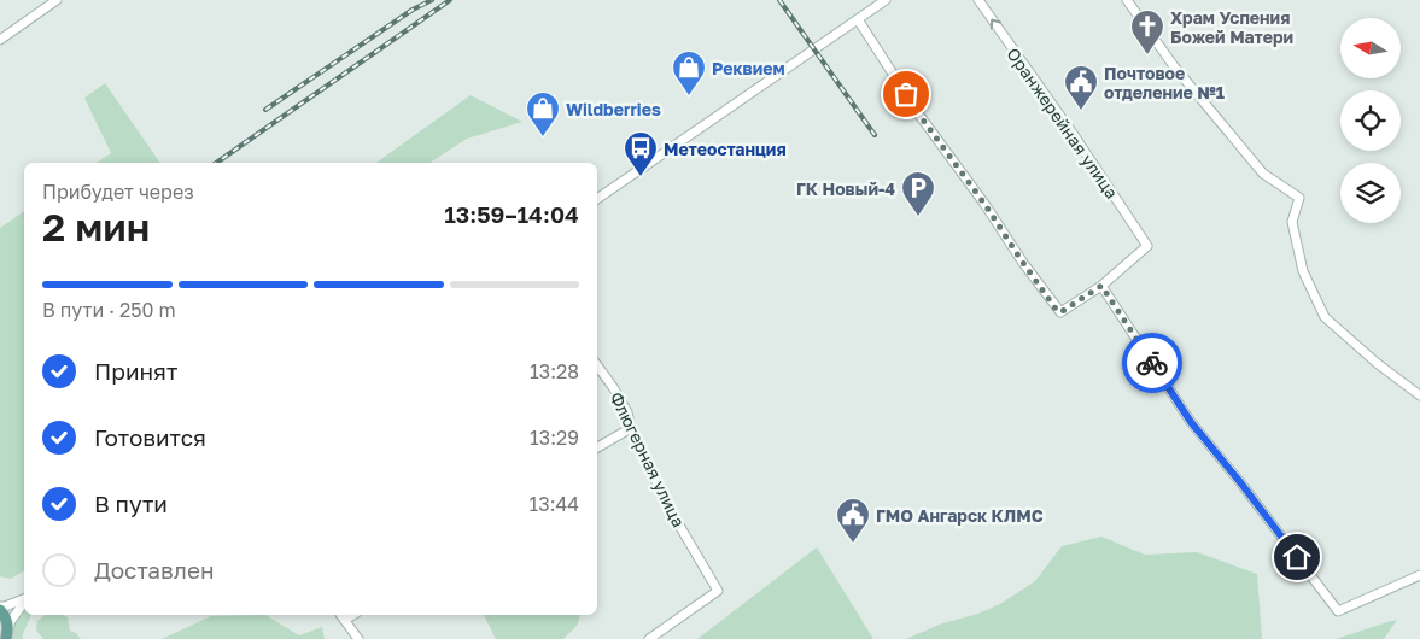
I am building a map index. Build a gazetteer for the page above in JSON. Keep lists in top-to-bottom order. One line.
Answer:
{"streets":{"street":["Оранжерейная улица","Флюгерная улица"]},"one_way":["Оранжерейная улица"],"places":{"church":["Храм Успения Божей Матери"],"shop":["Реквием","Wildberries"],"public building":["Почтовое отделение №1","ГМО Ангарск КЛМС"],"bus stop":["Метеостанция"],"parking":["ГК Новый-4"]},"north":"left","page":{"heading":["2 мин","Прибудет через","13:59–14:04"],"bar":"В пути · 250 m","list":[["Принят","13:28"],["Готовится","13:29"],["В пути","13:44"],"Доставлен"]}}
